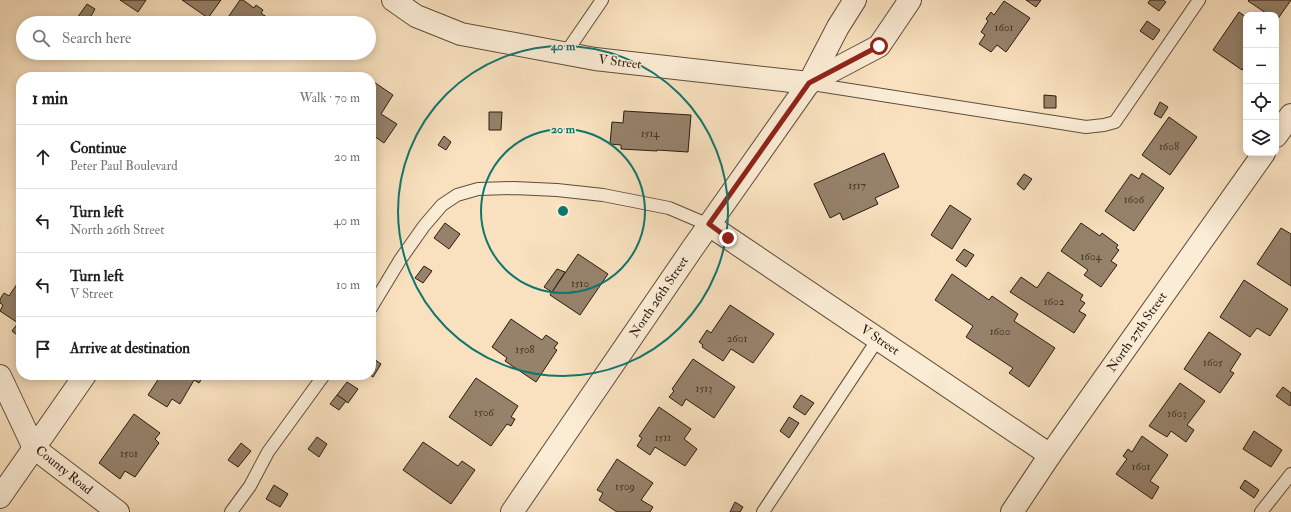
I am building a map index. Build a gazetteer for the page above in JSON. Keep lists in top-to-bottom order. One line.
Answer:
{"streets":{"street":["V Street","North 26th Street","North 27th Street","County Road"]},"crossings":[["V Street","North 26th Street"],["V Street","North 27th Street"]],"house_numbers":["1601","1514","1608","1517","1606","1604","1510","1602","1600","2601","1508","1605","1513","1506","1603","1511","1501","1601","1509"],"page":{"map_buttons":["+","−"],"search":"Search here","heading":["1 min","Walk · 70 m"],"list":[["Continue","Peter Paul Boulevard","20 m"],["Turn left","North 26th Street","40 m"],["Turn left","V Street","10 m"],"Arrive at destination"]},"rings":["40 m","20 m"]}
